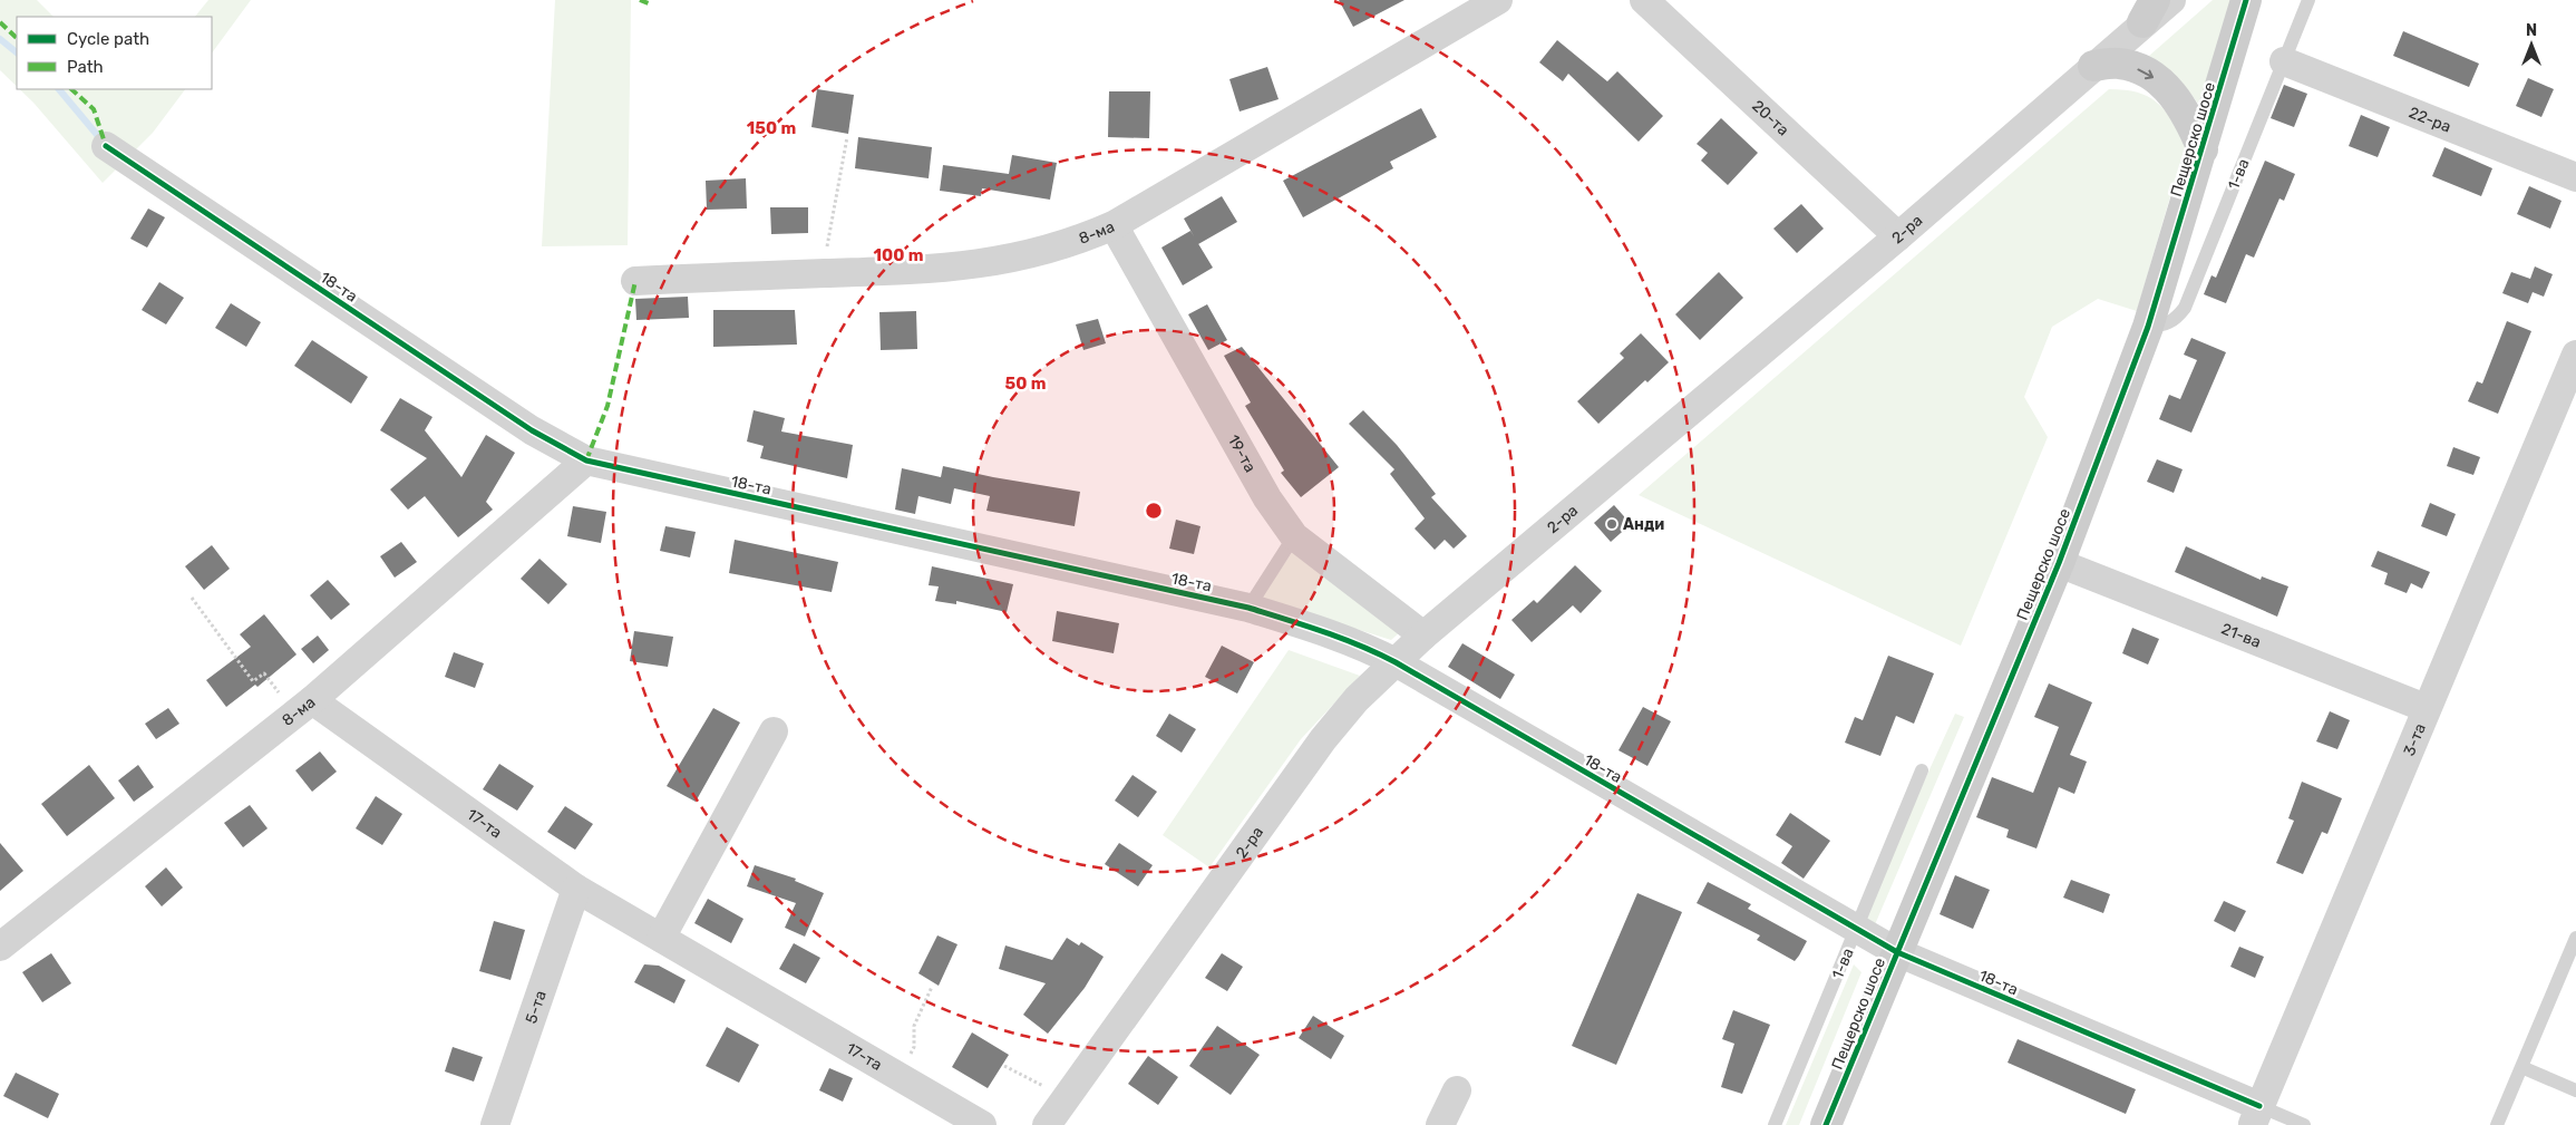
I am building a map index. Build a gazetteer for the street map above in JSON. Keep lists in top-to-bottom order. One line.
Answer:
{"streets":{"main road":["Пещерско шосе"],"street":["20-та","22-ра","2-ра","8-ма","18-та","19-та","21-ва","3-та","17-та","5-та"],"lane":["1-ва"]},"crossings":[["20-та","2-ра"],["22-ра","1-ва"],["Пещерско шосе","1-ва"],["Пещерско шосе","18-та"],["Пещерско шосе","21-ва"],["1-ва","18-та"],["2-ра","18-та"],["2-ра","19-та"],["8-ма","18-та"],["8-ма","19-та"],["8-ма","17-та"],["18-та","3-та"],["21-ва","3-та"],["17-та","5-та"]],"places":["Анди"],"legend":["Cycle path","Path"],"north":"top","rings":["150 m","100 m","50 m"]}
